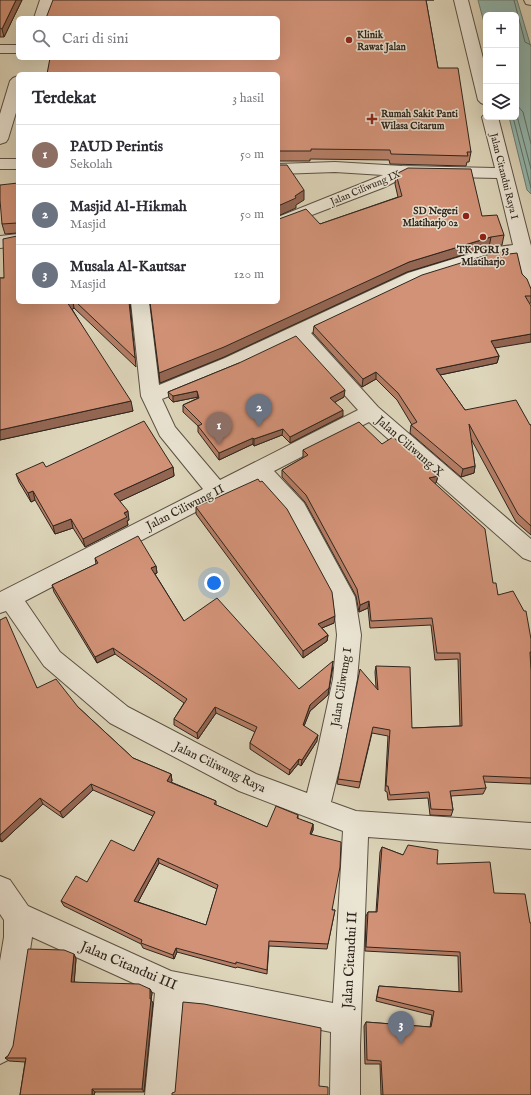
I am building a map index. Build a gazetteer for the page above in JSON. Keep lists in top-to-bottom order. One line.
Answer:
{"streets":{"street":["Jalan Citandui Raya I","Jalan Ciliwung IX","Jalan Ciliwung X","Jalan Ciliwung II","Jalan Ciliwung I","Jalan Ciliwung Raya","Jalan Citandui II","Jalan Citandui III"]},"crossings":[["Jalan Citandui Raya I","Jalan Ciliwung IX"],["Jalan Ciliwung X","Jalan Ciliwung II"],["Jalan Ciliwung II","Jalan Ciliwung I"],["Jalan Ciliwung II","Jalan Ciliwung Raya"],["Jalan Ciliwung I","Jalan Ciliwung Raya"],["Jalan Ciliwung Raya","Jalan Citandui II"],["Jalan Citandui II","Jalan Citandui III"]],"places":{"other":["Klinik Rawat Jalan","SD Negeri Mlatiharjo 02","TK PGRI 53 Mlatiharjo"],"health":["Rumah Sakit Panti Wilasa Citarum"]},"page":{"map_buttons":["+","−"],"search":"Cari di sini","heading":["Terdekat","3 hasil"],"list":[{"mark":"1","name":"PAUD Perintis","note":"Sekolah","value":"50 m"},{"mark":"2","name":"Masjid Al-Hikmah","note":"Masjid","value":"50 m"},{"mark":"3","name":"Musala Al-Kautsar","note":"Masjid","value":"120 m"}],"pins":["2","1","3"]}}
